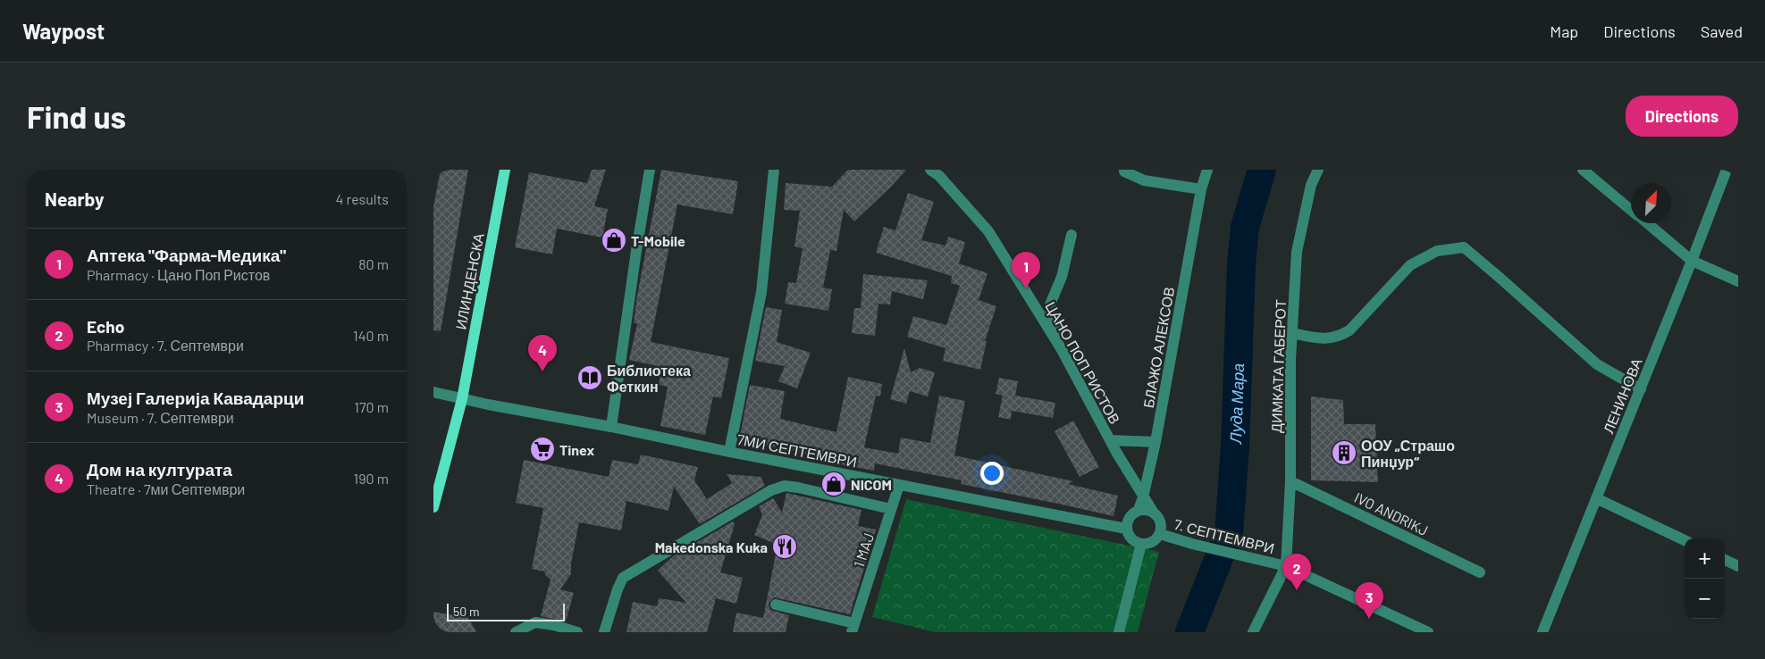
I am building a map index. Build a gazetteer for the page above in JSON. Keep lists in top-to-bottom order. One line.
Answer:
{"streets":{"main road":["ИЛИНДЕНСКА"],"street":["БЛАЖО АЛЕКСОВ","ЦАНО ПОП РИСТОВ","ДИМКАТА ГАБЕРОТ","ЛЕНИНОВА","7МИ СЕПТЕМВРИ","IVO ANDRIKJ","7. СЕПТЕМВРИ","1 MAJ"]},"crossings":[["ИЛИНДЕНСКА","7МИ СЕПТЕМВРИ"],["БЛАЖО АЛЕКСОВ","ЦАНО ПОП РИСТОВ"],["БЛАЖО АЛЕКСОВ","7МИ СЕПТЕМВРИ"],["БЛАЖО АЛЕКСОВ","7. СЕПТЕМВРИ"],["ЦАНО ПОП РИСТОВ","7МИ СЕПТЕМВРИ"],["ЦАНО ПОП РИСТОВ","7. СЕПТЕМВРИ"],["ДИМКАТА ГАБЕРОТ","IVO ANDRIKJ"],["ДИМКАТА ГАБЕРОТ","7. СЕПТЕМВРИ"],["7МИ СЕПТЕМВРИ","7. СЕПТЕМВРИ"],["7МИ СЕПТЕМВРИ","1 MAJ"]],"water":["Луда Мара"],"places":{"shop":["T-Mobile","NICOM"],"library":["Библиотека Феткин"],"supermarket":["Tinex"],"building":["ООУ „Страшо Пинџур“"],"restaurant":["Makedonska Kuka"]},"scale_bar":"50 m","north":"top right","page":{"header":"Waypost","nav":["Map","Directions","Saved"],"buttons":"Directions","title":"Find us","heading":["Nearby","4 results"],"list":[{"mark":"1","name":"Аптека \"Фарма-Медика\"","note":"Pharmacy · Цано Поп Ристов","value":"80 m"},{"mark":"2","name":"Echo","note":"Pharmacy · 7. Септември","value":"140 m"},{"mark":"3","name":"Музеј Галерија Кавадарци","note":"Museum · 7. Септември","value":"170 m"},{"mark":"4","name":"Дом на културата","note":"Theatre · 7ми Септември","value":"190 m"}],"pins":["1","4","2","3"],"map_buttons":["+","−"],"scale":"50 m"}}
